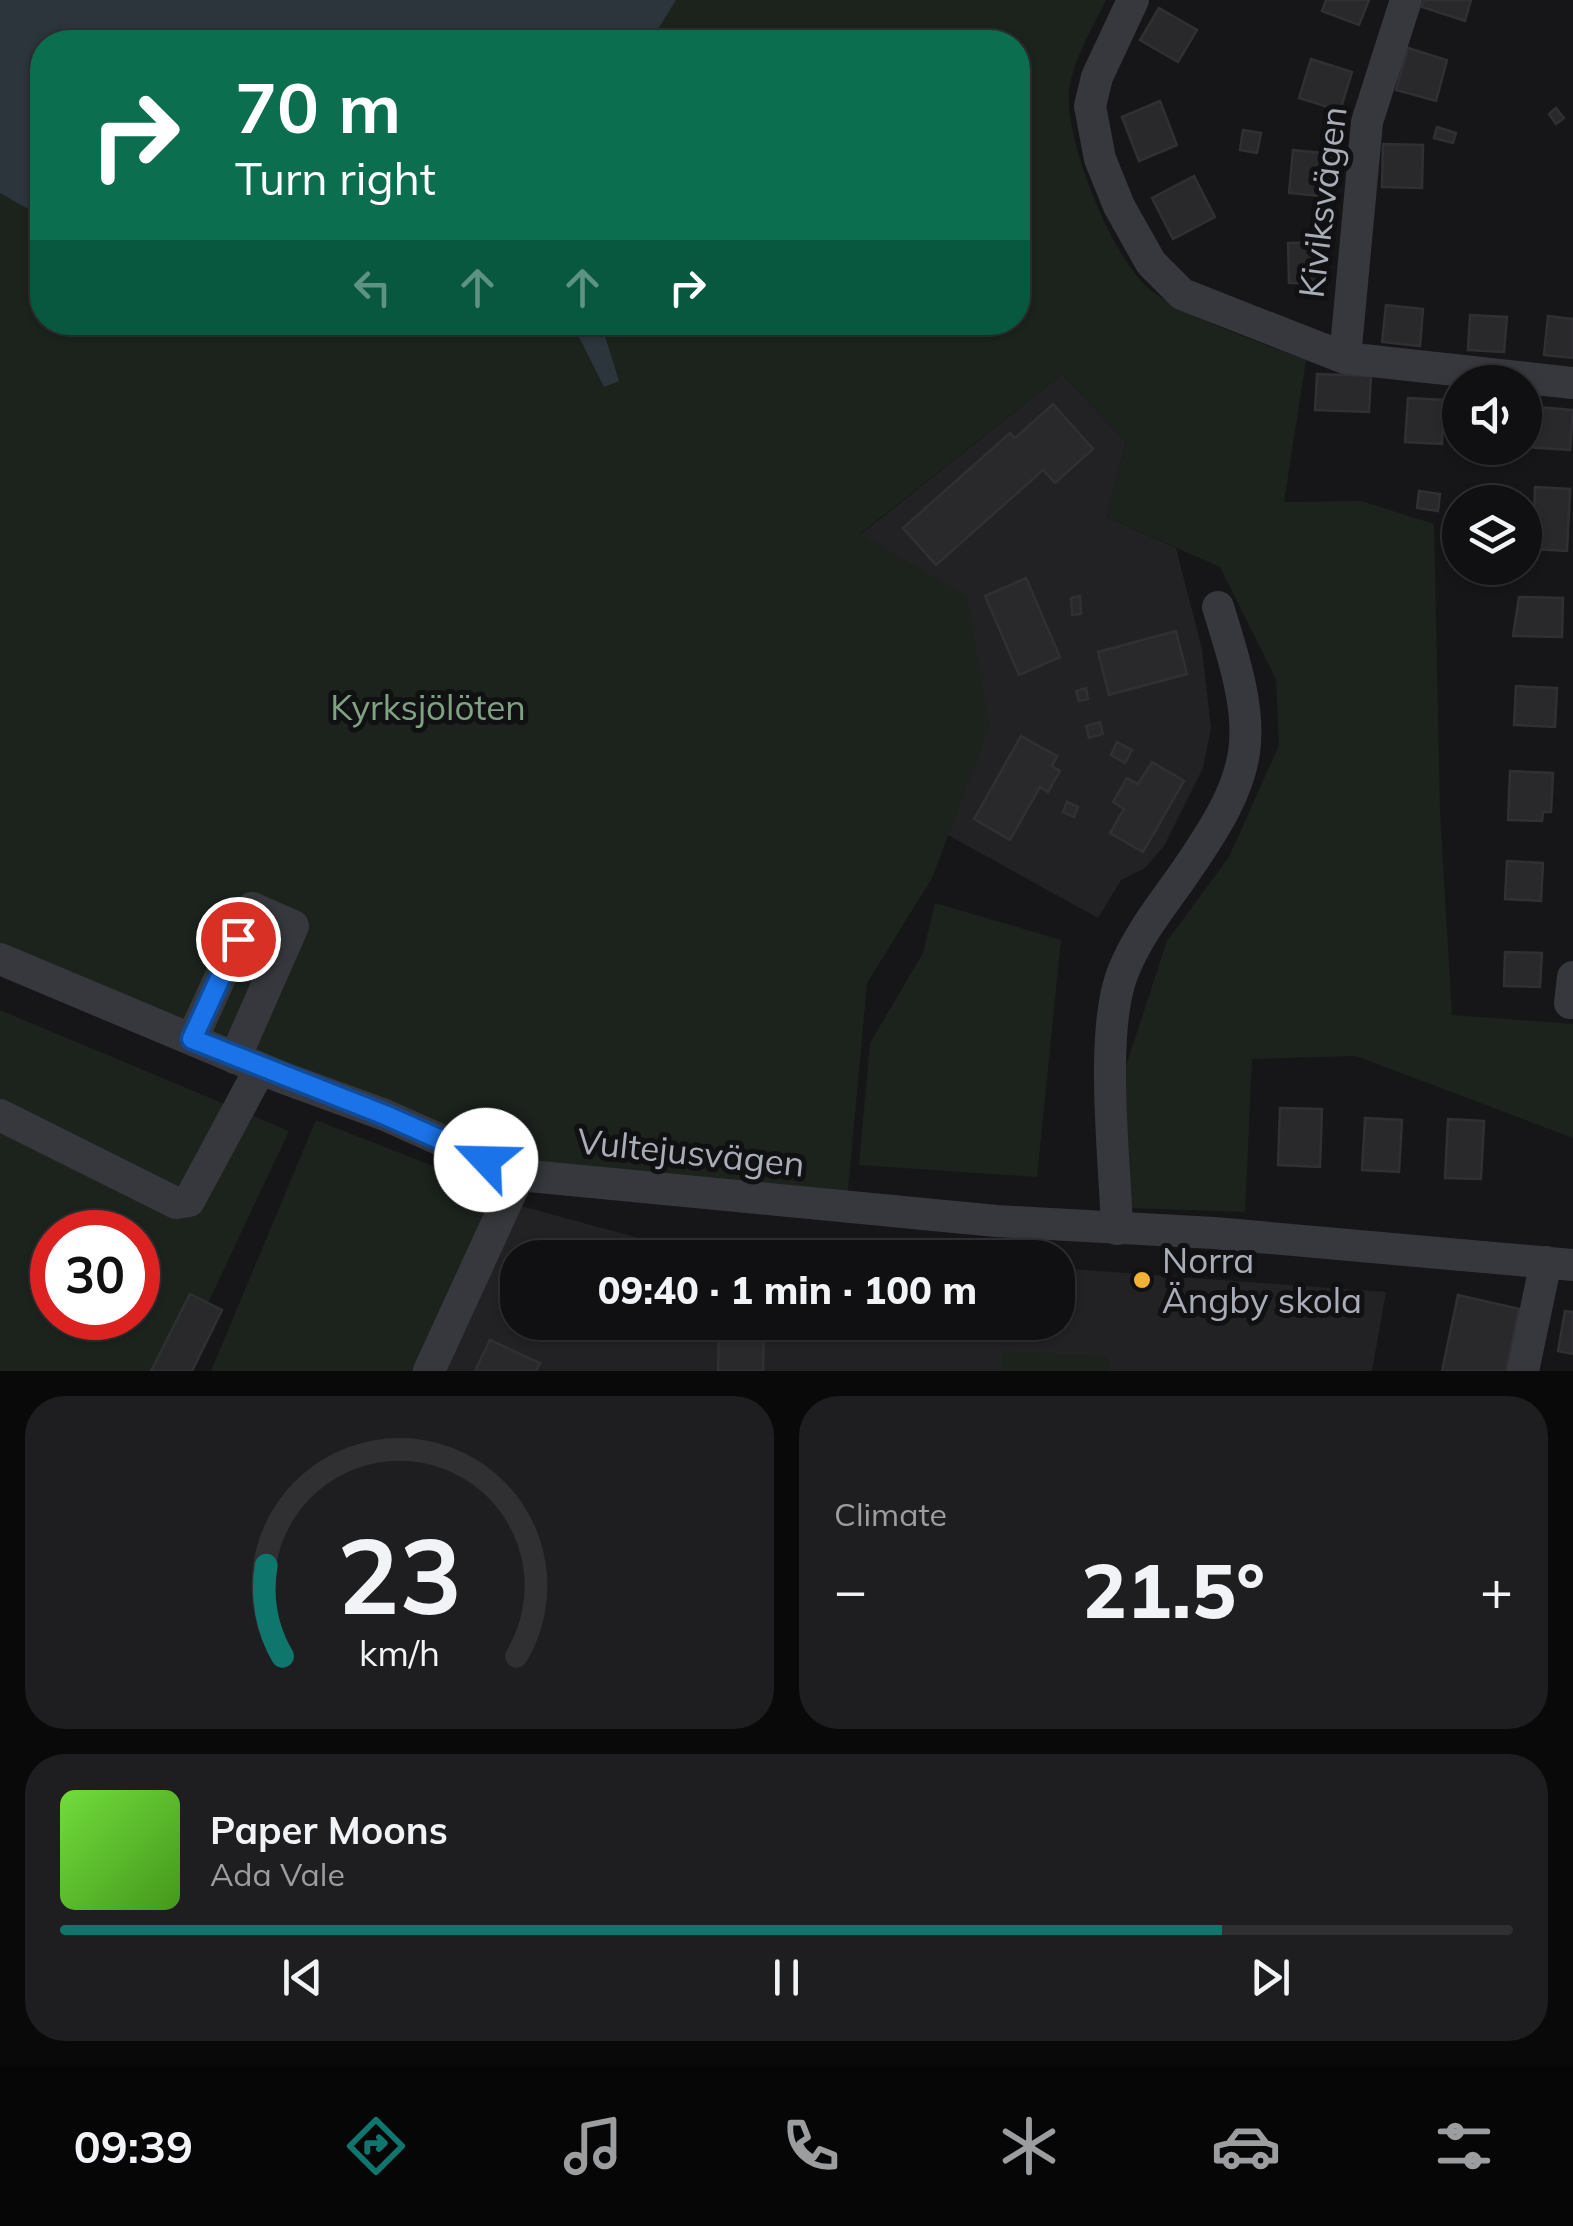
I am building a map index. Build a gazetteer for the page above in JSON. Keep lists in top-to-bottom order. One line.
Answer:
{"streets":{"street":["Kiviksvägen","Vultejusvägen"]},"parks":["Kyrksjölöten"],"places":["Norra Ängby skola"],"page":{"turn":["70 m","Turn right"],"limit":"30","trip":"09:40 · 1 min · 100 m","tile":"Climate","heat":["−","21.5°","+"],"song":["Paper Moons","Ada Vale"],"tabs":"09:39","gauge":["23","km/h"]}}
